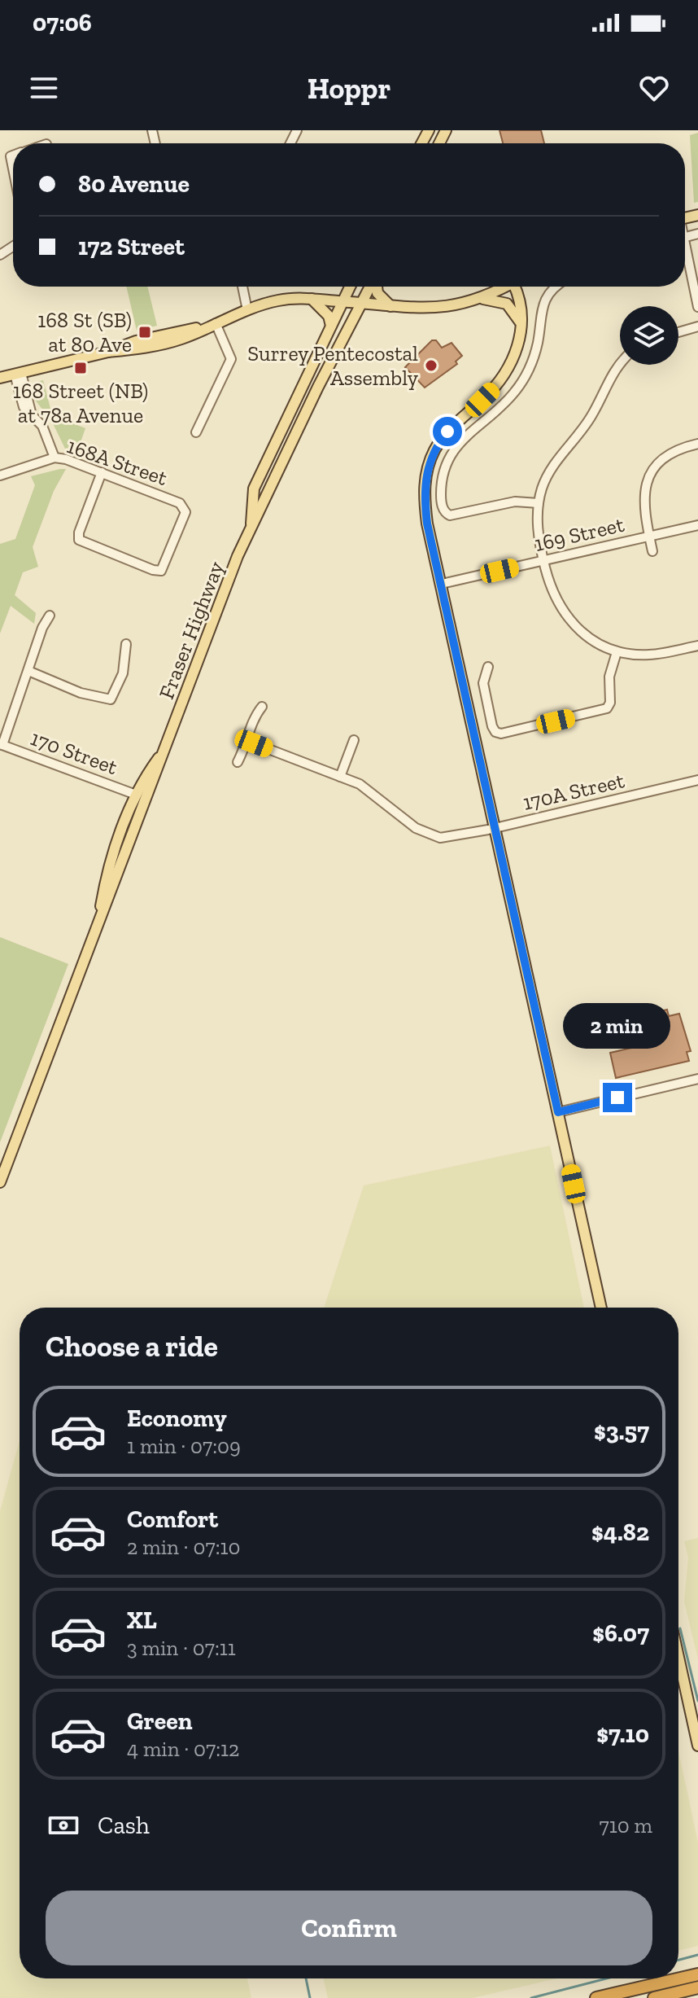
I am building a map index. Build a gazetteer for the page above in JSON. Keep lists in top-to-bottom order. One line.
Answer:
{"streets":{"main road":["Fraser Highway"],"street":["168A Street","169 Street","170 Street","170A Street"]},"crossings":[["Fraser Highway","170 Street"]],"places":{"transit":["168 St (SB) at 80 Ave","168 Street (NB) at 78a Avenue"],"other":["Surrey Pentecostal Assembly"]},"page":{"status":"07:06","header":"Hoppr","banner":["80 Avenue","172 Street"],"bubble":"2 min","heading":"Choose a ride","list":[{"name":"Economy","note":"1 min · 07:09","value":"$3.57"},{"name":"Comfort","note":"2 min · 07:10","value":"$4.82"},{"name":"XL","note":"3 min · 07:11","value":"$6.07"},{"name":"Green","note":"4 min · 07:12","value":"$7.10"}],"pay":["Cash","710 m"],"buttons":"Confirm"}}
